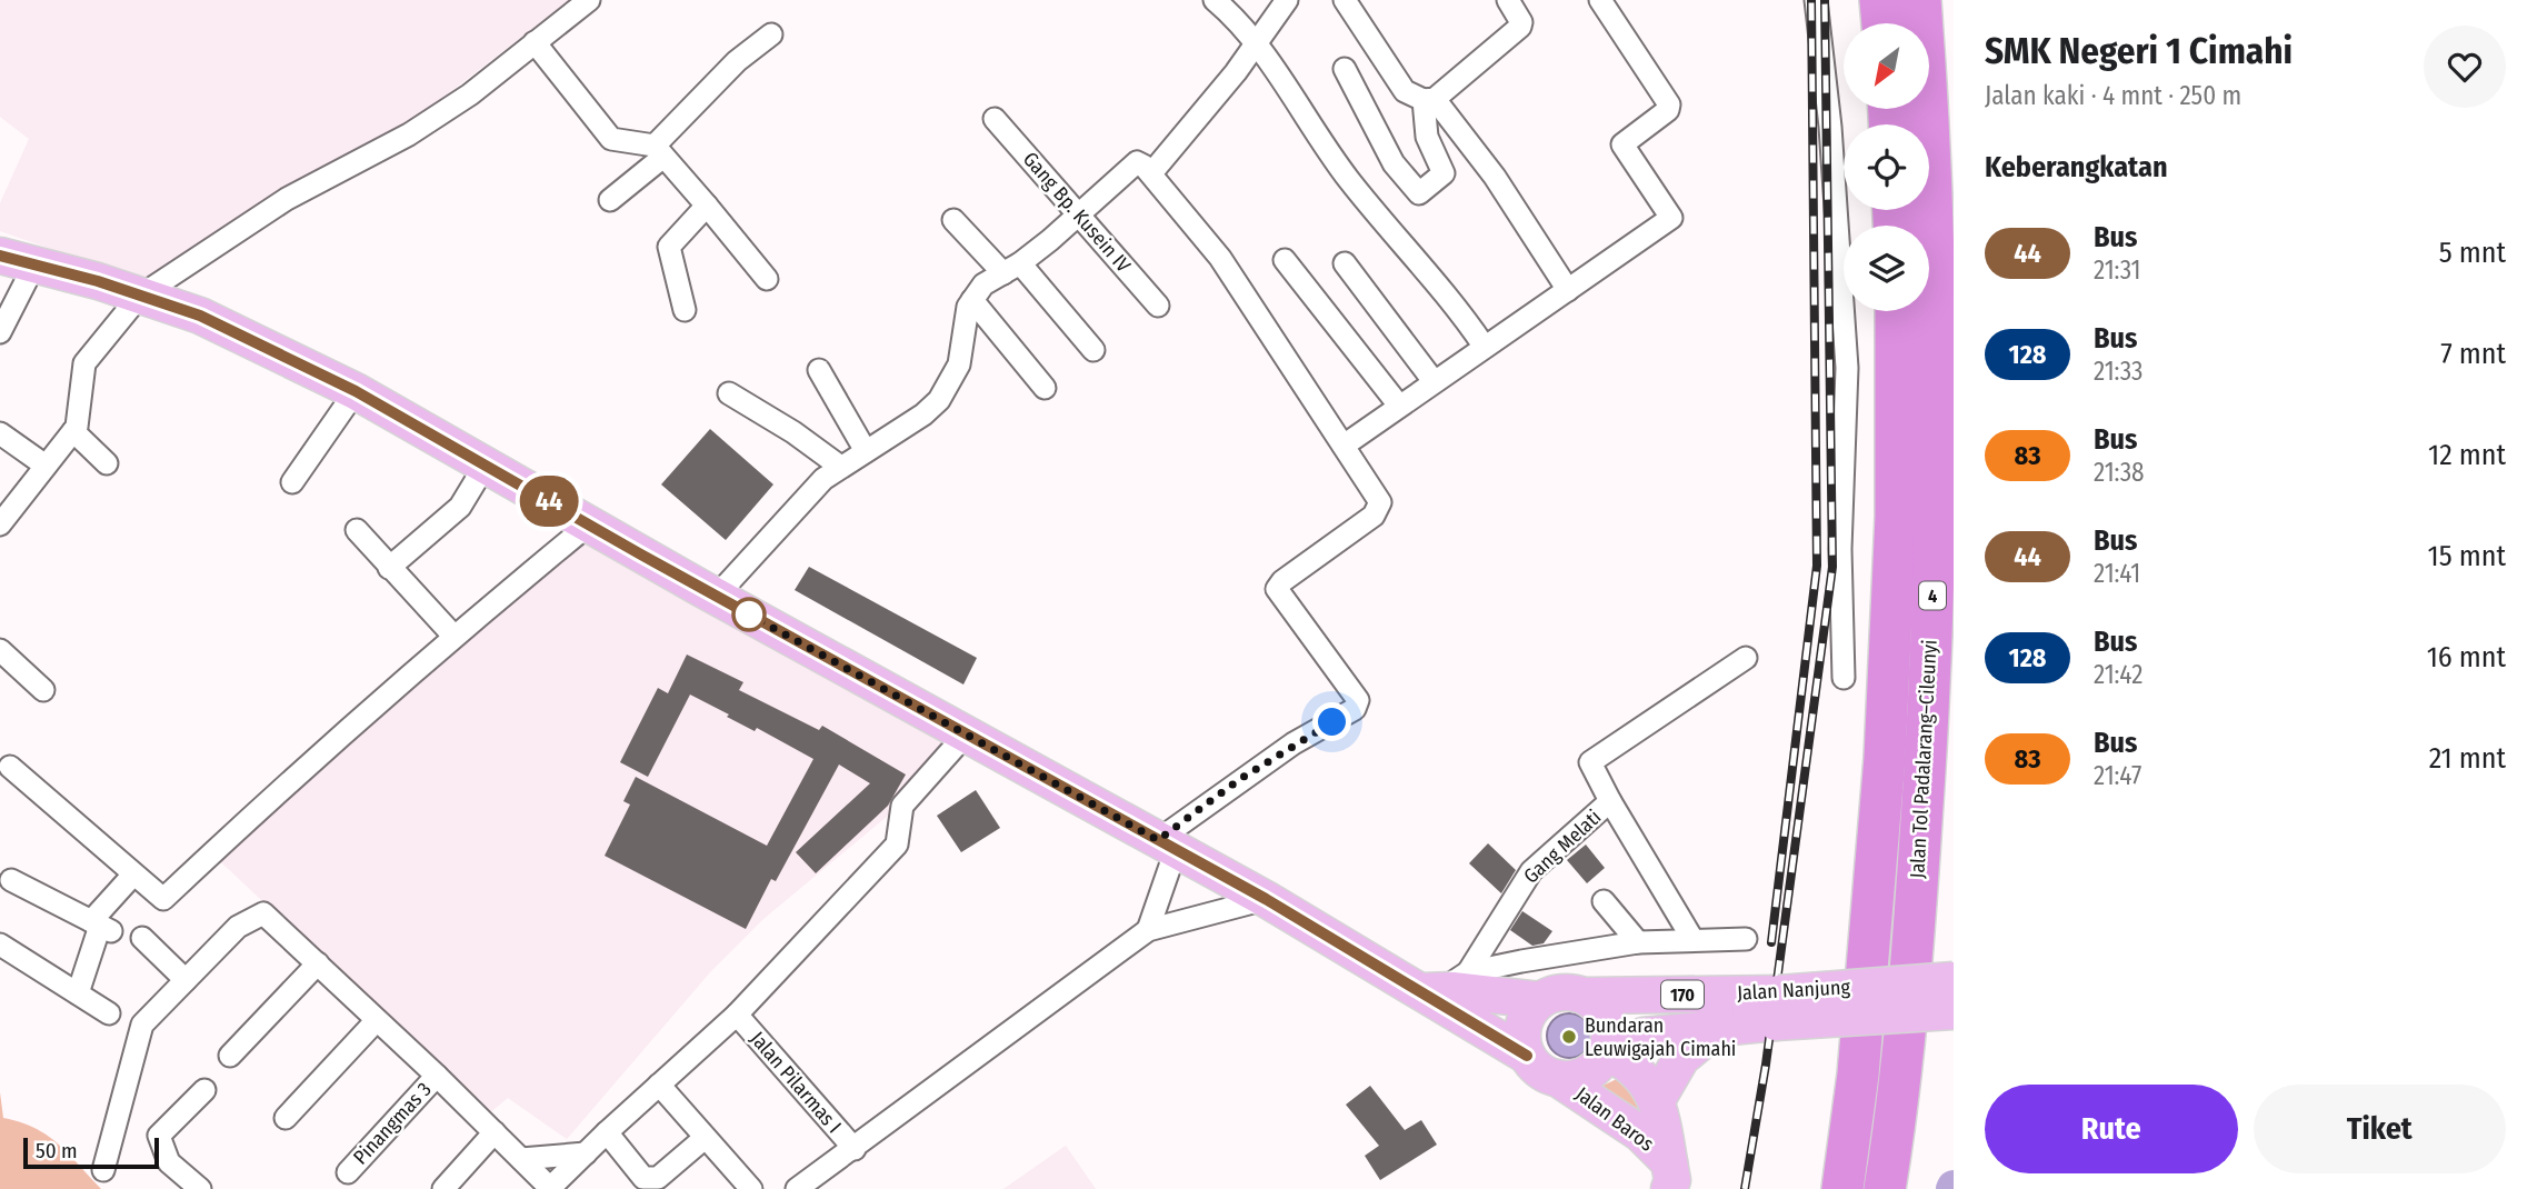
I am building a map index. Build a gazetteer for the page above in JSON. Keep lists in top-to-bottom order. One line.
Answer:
{"streets":{"highway":["4","Jalan Tol Padalarang–Cileunyi"],"main road":["Jalan Nanjung","170","Jalan Baros"],"street":["Gang Bp. Kusein IV","Gang Melati","Jalan Pilarmas I","Pinangmas 3"]},"crossings":[["Jalan Nanjung","170"],["Jalan Nanjung","Jalan Baros"],["170","Jalan Baros"]],"places":["Bundaran Leuwigajah Cimahi"],"lines":["bus line 44"],"scale_bar":"50 m","north":"bottom left","page":{"on_map":"44","heading":[["SMK Negeri 1 Cimahi","Jalan kaki · 4 mnt · 250 m"],"Keberangkatan"],"list":[{"mark":"44","name":"Bus","note":"21:31","value":"5 mnt"},{"mark":"128","name":"Bus","note":"21:33","value":"7 mnt"},{"mark":"83","name":"Bus","note":"21:38","value":"12 mnt"},{"mark":"44","name":"Bus","note":"21:41","value":"15 mnt"},{"mark":"128","name":"Bus","note":"21:42","value":"16 mnt"},{"mark":"83","name":"Bus","note":"21:47","value":"21 mnt"}],"buttons":["Rute","Tiket"],"scale":"50 m"}}
